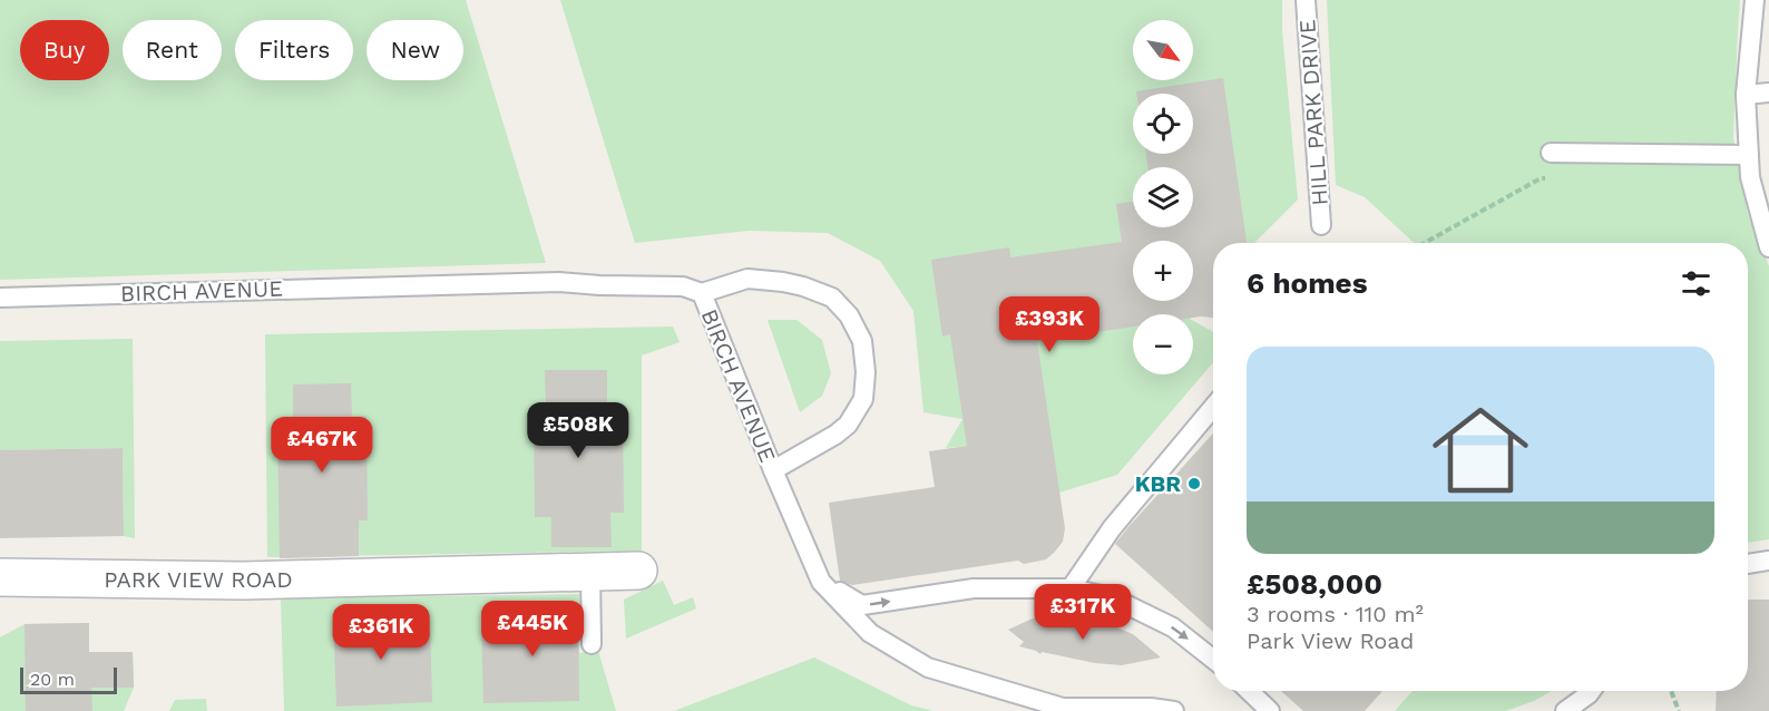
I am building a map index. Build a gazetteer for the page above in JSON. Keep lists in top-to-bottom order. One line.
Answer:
{"streets":{"street":["PARK VIEW ROAD"],"lane":["HILL PARK DRIVE","BIRCH AVENUE"]},"places":["KBR"],"scale_bar":"20 m","north":"bottom right","page":{"map_buttons":["+","−"],"chip":["Buy","Rent","Filters","New"],"heading":"6 homes","price":["£393K","£508K","£467K","£317K","£445K","£361K"],"list":[{"name":"£508,000","note":"3 rooms · 110 m² · Park View Road"}],"scale":"20 m"}}
